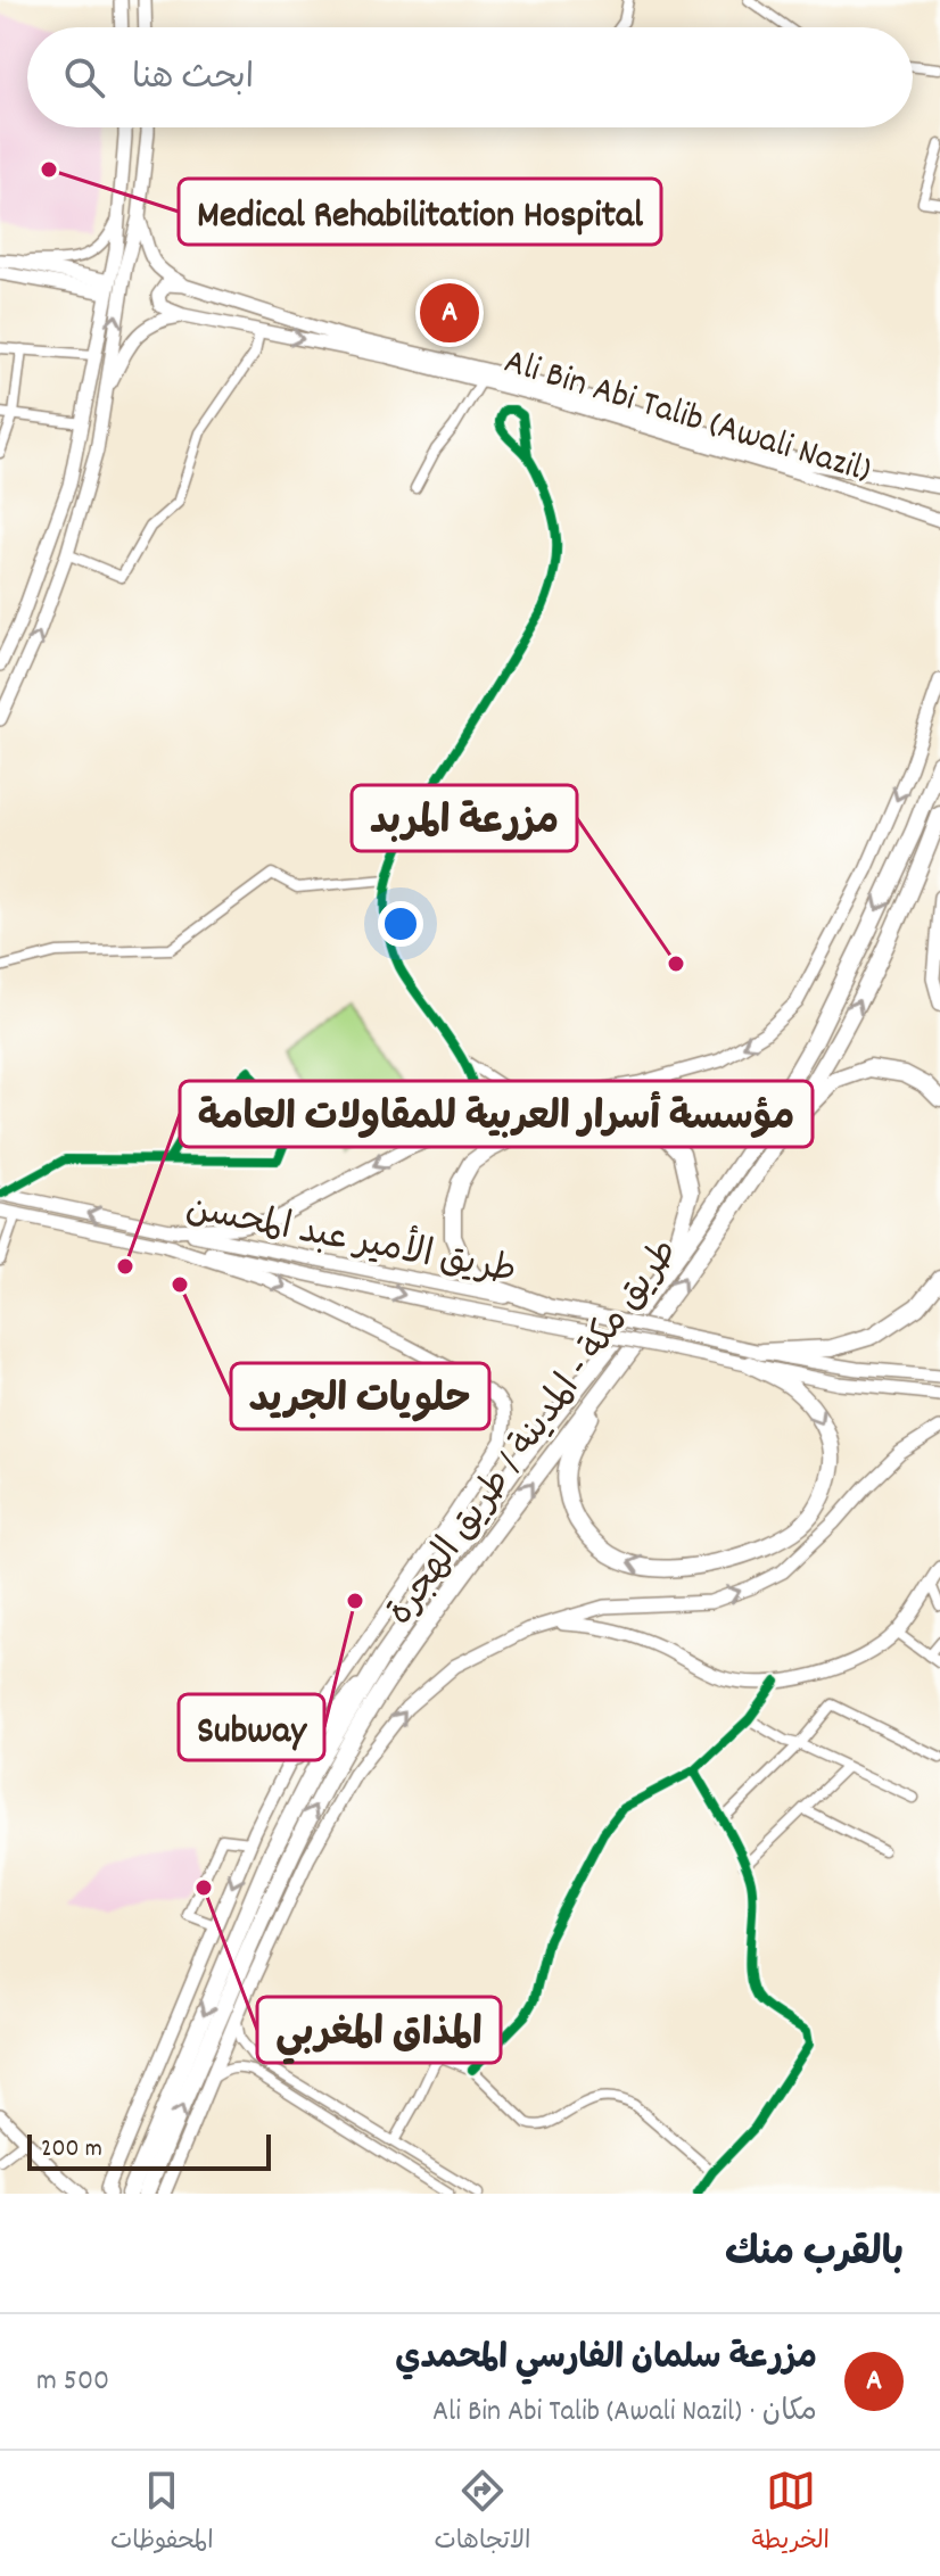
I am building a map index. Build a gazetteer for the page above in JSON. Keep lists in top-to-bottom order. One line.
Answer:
{"streets":{"highway":["طريق مكة - المدينة / طريق الهجرة"],"main road":["Ali Bin Abi Talib (Awali Nazil)","طريق الأمير عبد المحسن"]},"places":["Medical Rehabilitation Hospital","مزرعة المربد","مؤسسة أسرار العربية للمقاولات العامة","حلويات الجريد","Subway","المذاق المغربي"],"scale_bar":"200 m","page":{"search":"ابحث هنا","pins":"A","scale":"200 m","heading":"بالقرب منك","list":[{"mark":"A","name":"مزرعة سلمان الفارسي المحمدي","note":"مكان · Ali Bin Abi Talib (Awali Nazil)","value":"500 m"}],"nav":["الخريطة","الاتجاهات","المحفوظات"]}}
